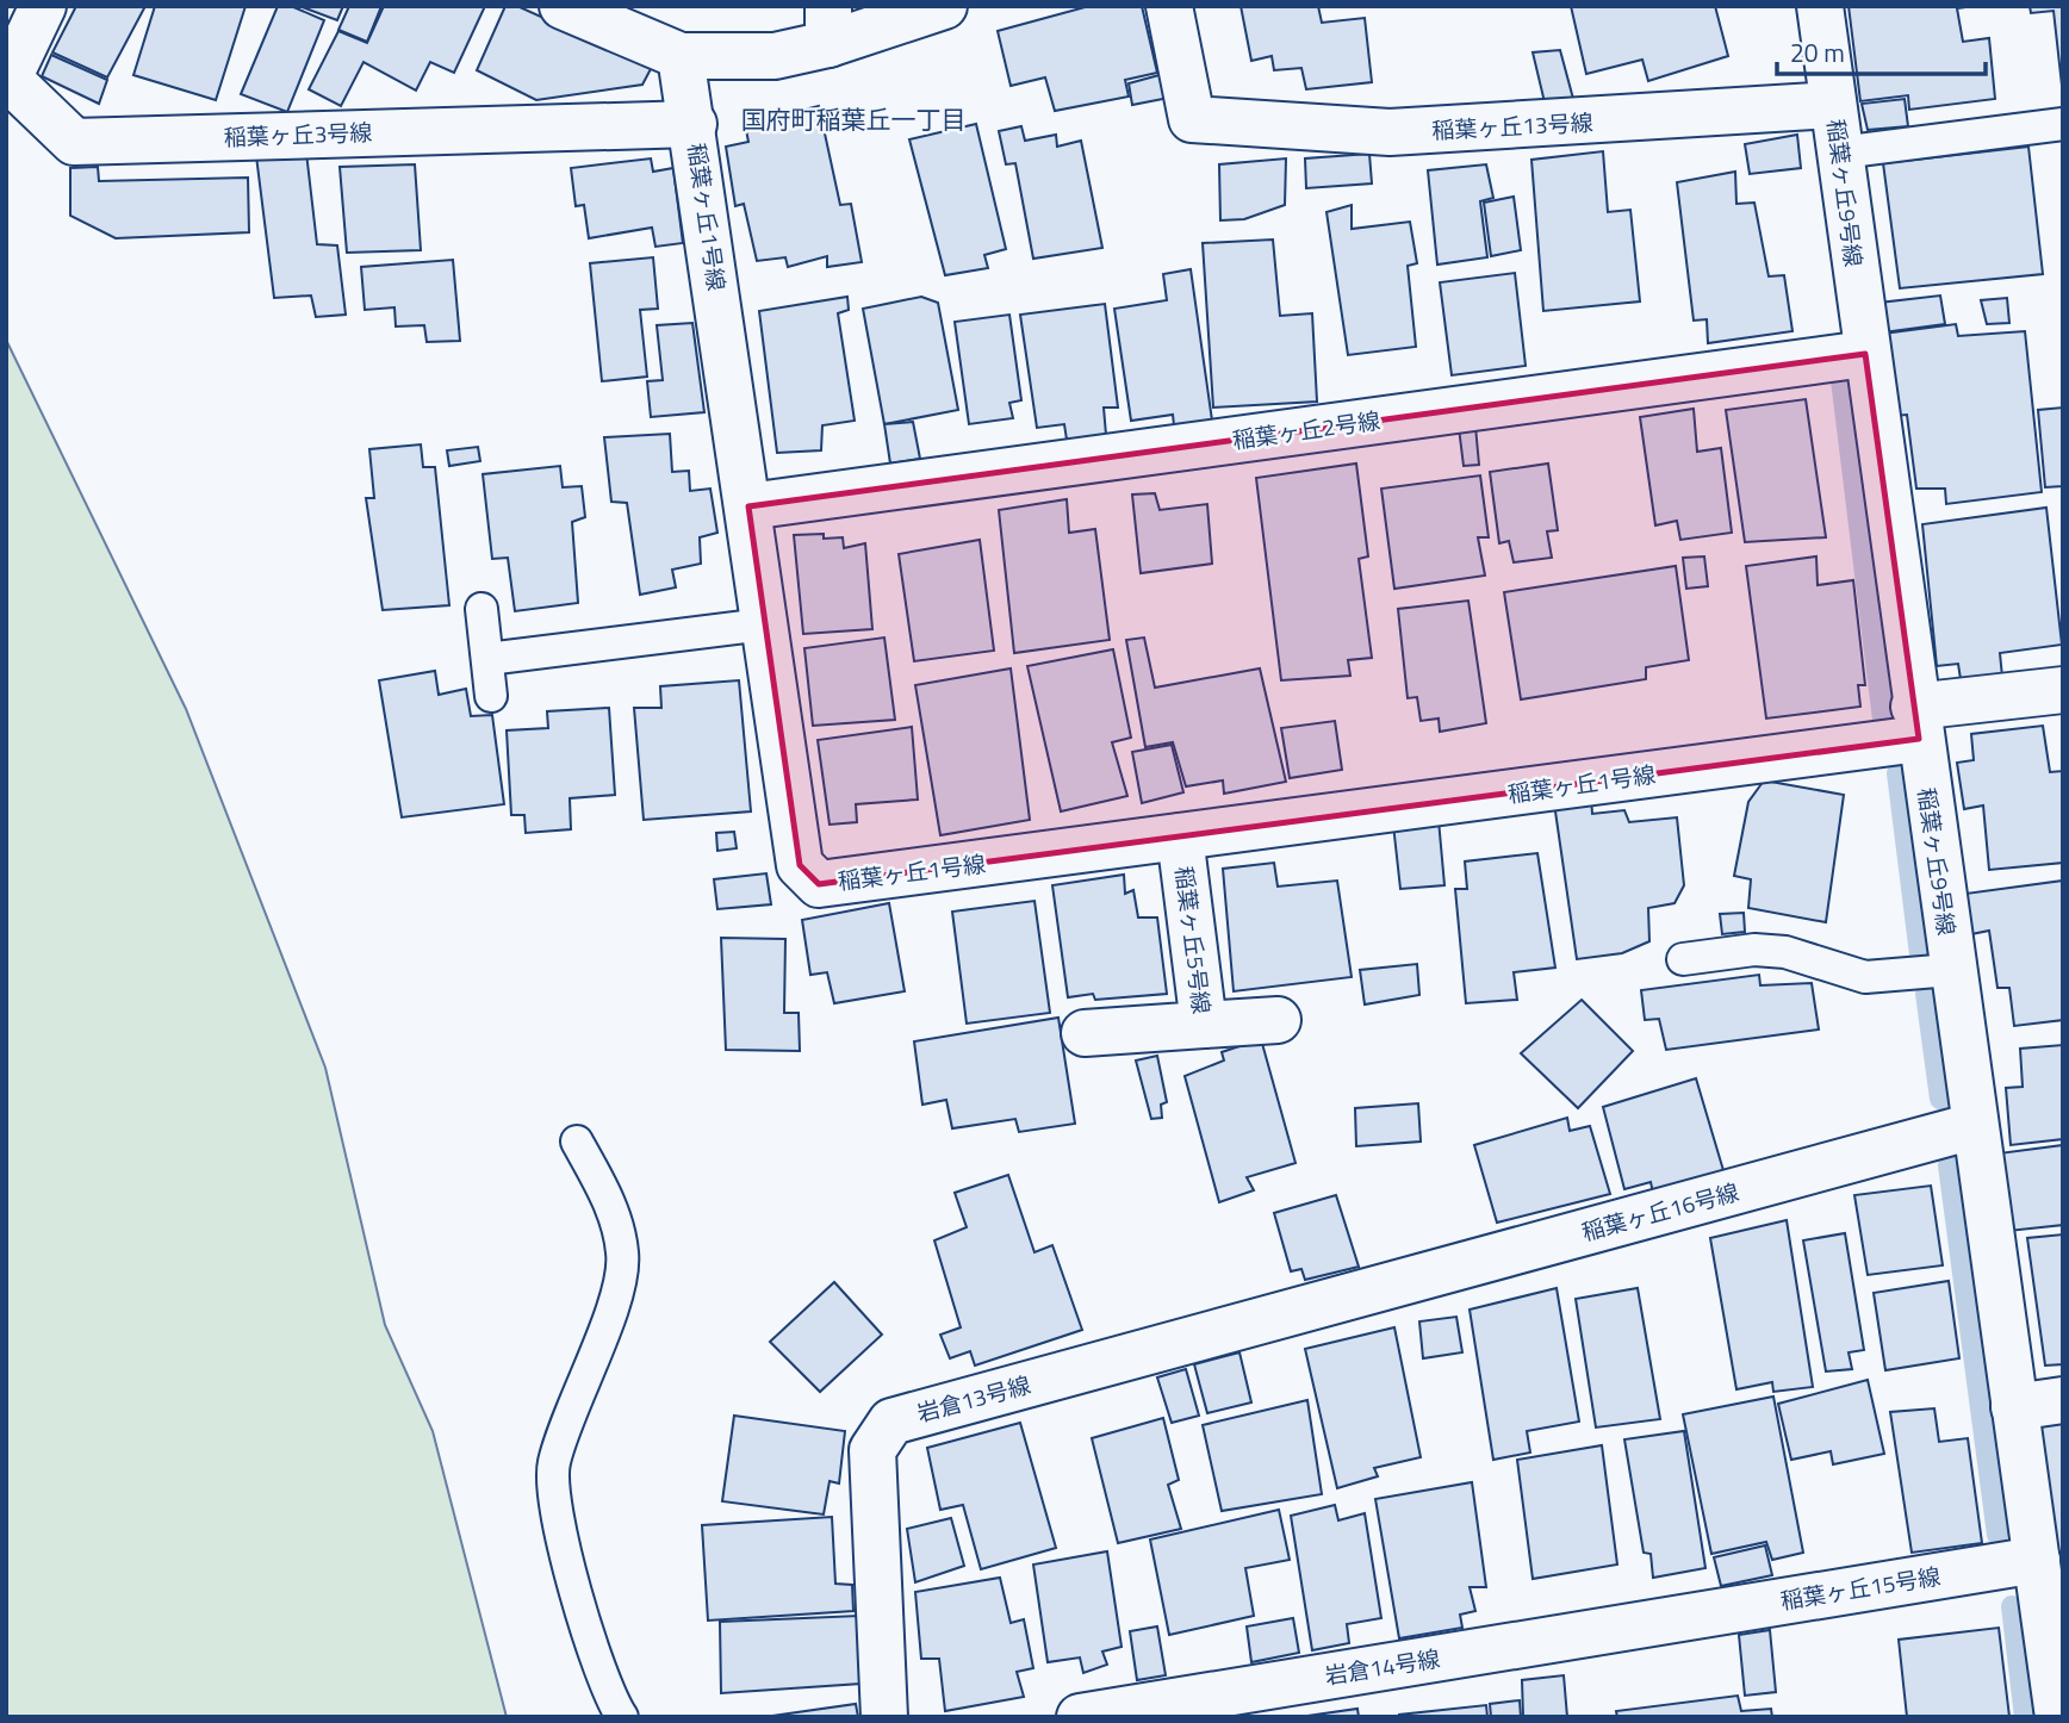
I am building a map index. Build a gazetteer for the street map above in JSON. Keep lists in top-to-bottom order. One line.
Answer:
{"streets":{"street":["稲葉ヶ丘13号線","稲葉ヶ丘3号線","稲葉ヶ丘9号線","稲葉ヶ丘1号線","稲葉ヶ丘2号線","稲葉ヶ丘5号線","稲葉ヶ丘16号線","岩倉13号線","稲葉ヶ丘15号線","岩倉14号線"]},"crossings":[["稲葉ヶ丘13号線","稲葉ヶ丘9号線"],["稲葉ヶ丘3号線","稲葉ヶ丘1号線"],["稲葉ヶ丘9号線","稲葉ヶ丘1号線"],["稲葉ヶ丘9号線","稲葉ヶ丘2号線"],["稲葉ヶ丘9号線","稲葉ヶ丘16号線"],["稲葉ヶ丘9号線","稲葉ヶ丘15号線"],["稲葉ヶ丘1号線","稲葉ヶ丘2号線"],["稲葉ヶ丘1号線","稲葉ヶ丘5号線"],["稲葉ヶ丘16号線","岩倉13号線"],["稲葉ヶ丘15号線","岩倉14号線"]],"districts":["国府町稲葉丘一丁目"],"scale_bar":"20 m"}
